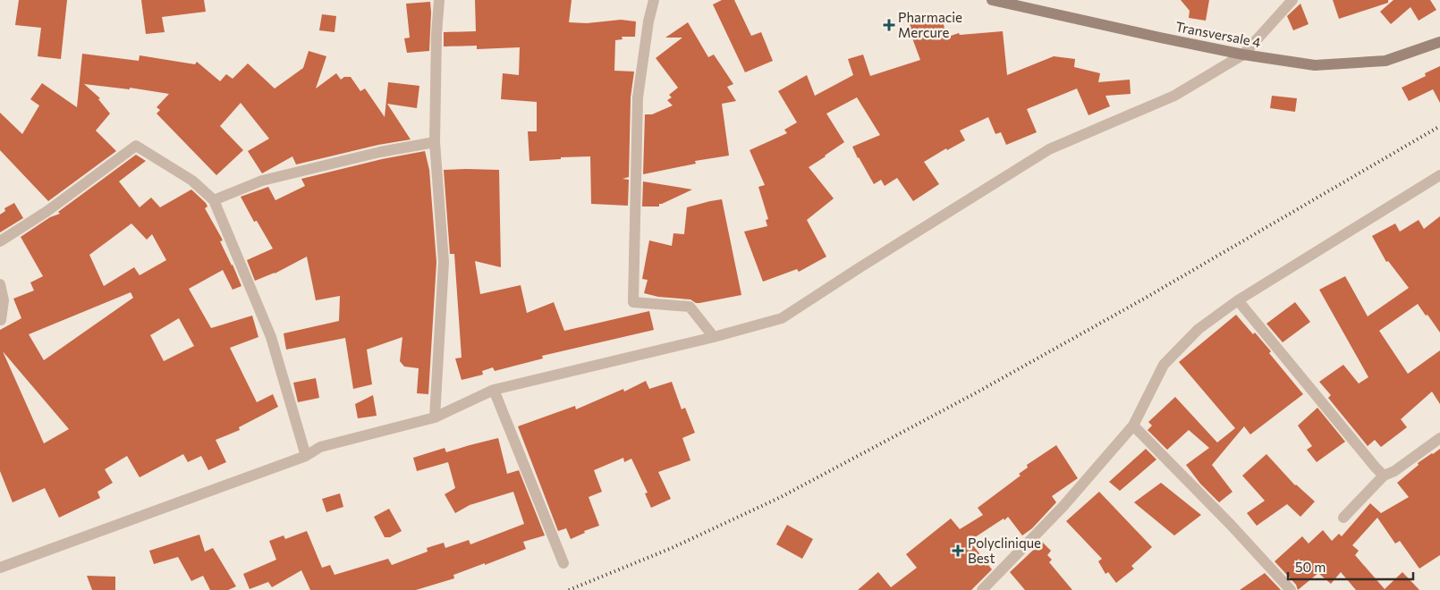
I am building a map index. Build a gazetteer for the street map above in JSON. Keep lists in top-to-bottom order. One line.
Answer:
{"streets":{"main road":["Transversale 4"]},"places":{"health":["Pharmacie Mercure","Polyclinique Best"]},"scale_bar":"50 m"}
